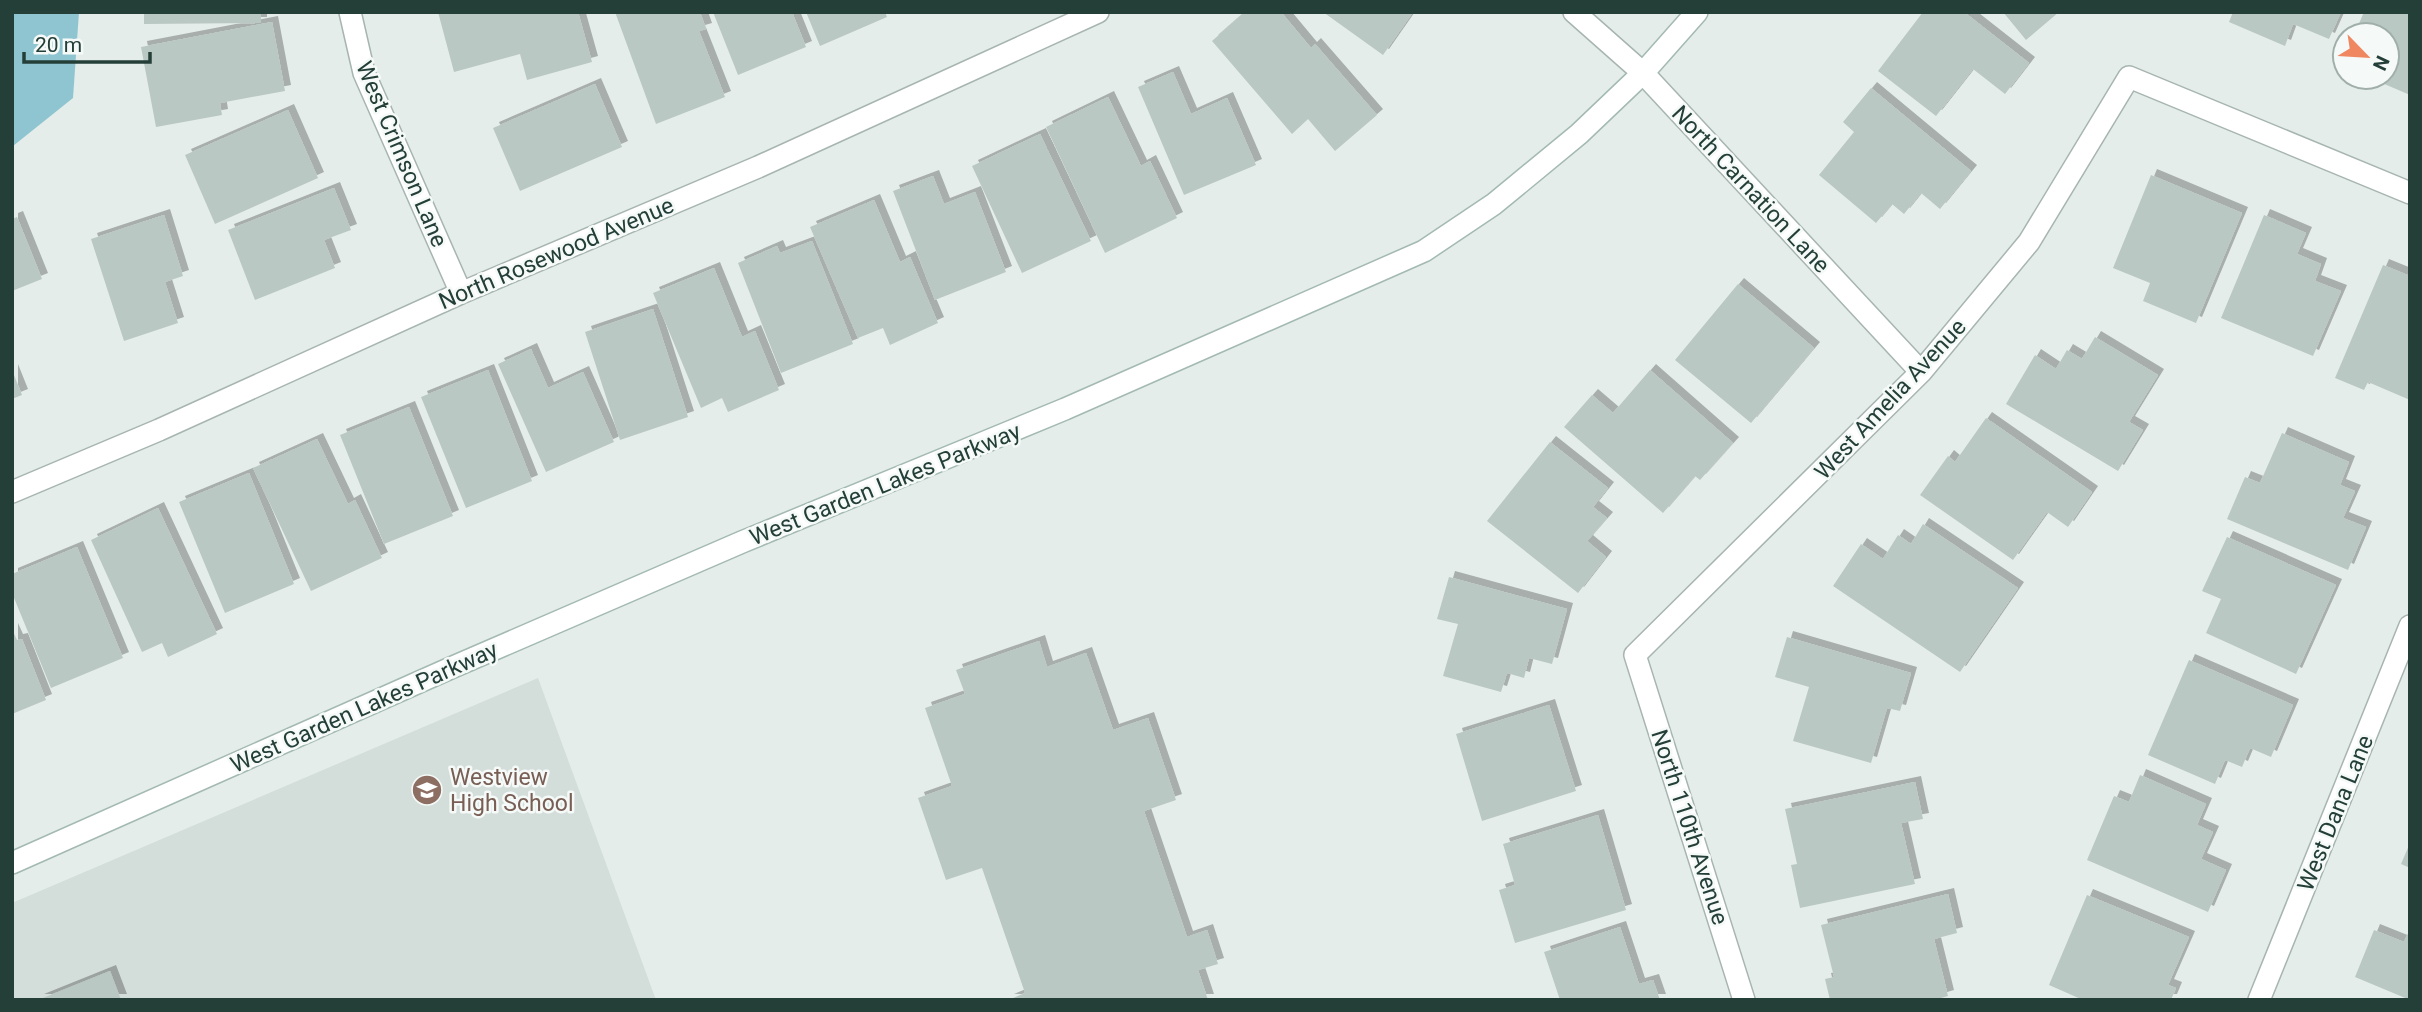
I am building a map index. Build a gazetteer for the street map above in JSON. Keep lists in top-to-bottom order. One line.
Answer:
{"streets":{"street":["West Crimson Lane","North Carnation Lane","North Rosewood Avenue","West Amelia Avenue","West Garden Lakes Parkway","West Dana Lane","North 110th Avenue"]},"crossings":[["West Crimson Lane","North Rosewood Avenue"],["North Carnation Lane","West Amelia Avenue"],["North Carnation Lane","West Garden Lakes Parkway"],["West Amelia Avenue","North 110th Avenue"]],"places":{"school or university":["Westview High School"]},"scale_bar":"20 m","north":"bottom right"}
